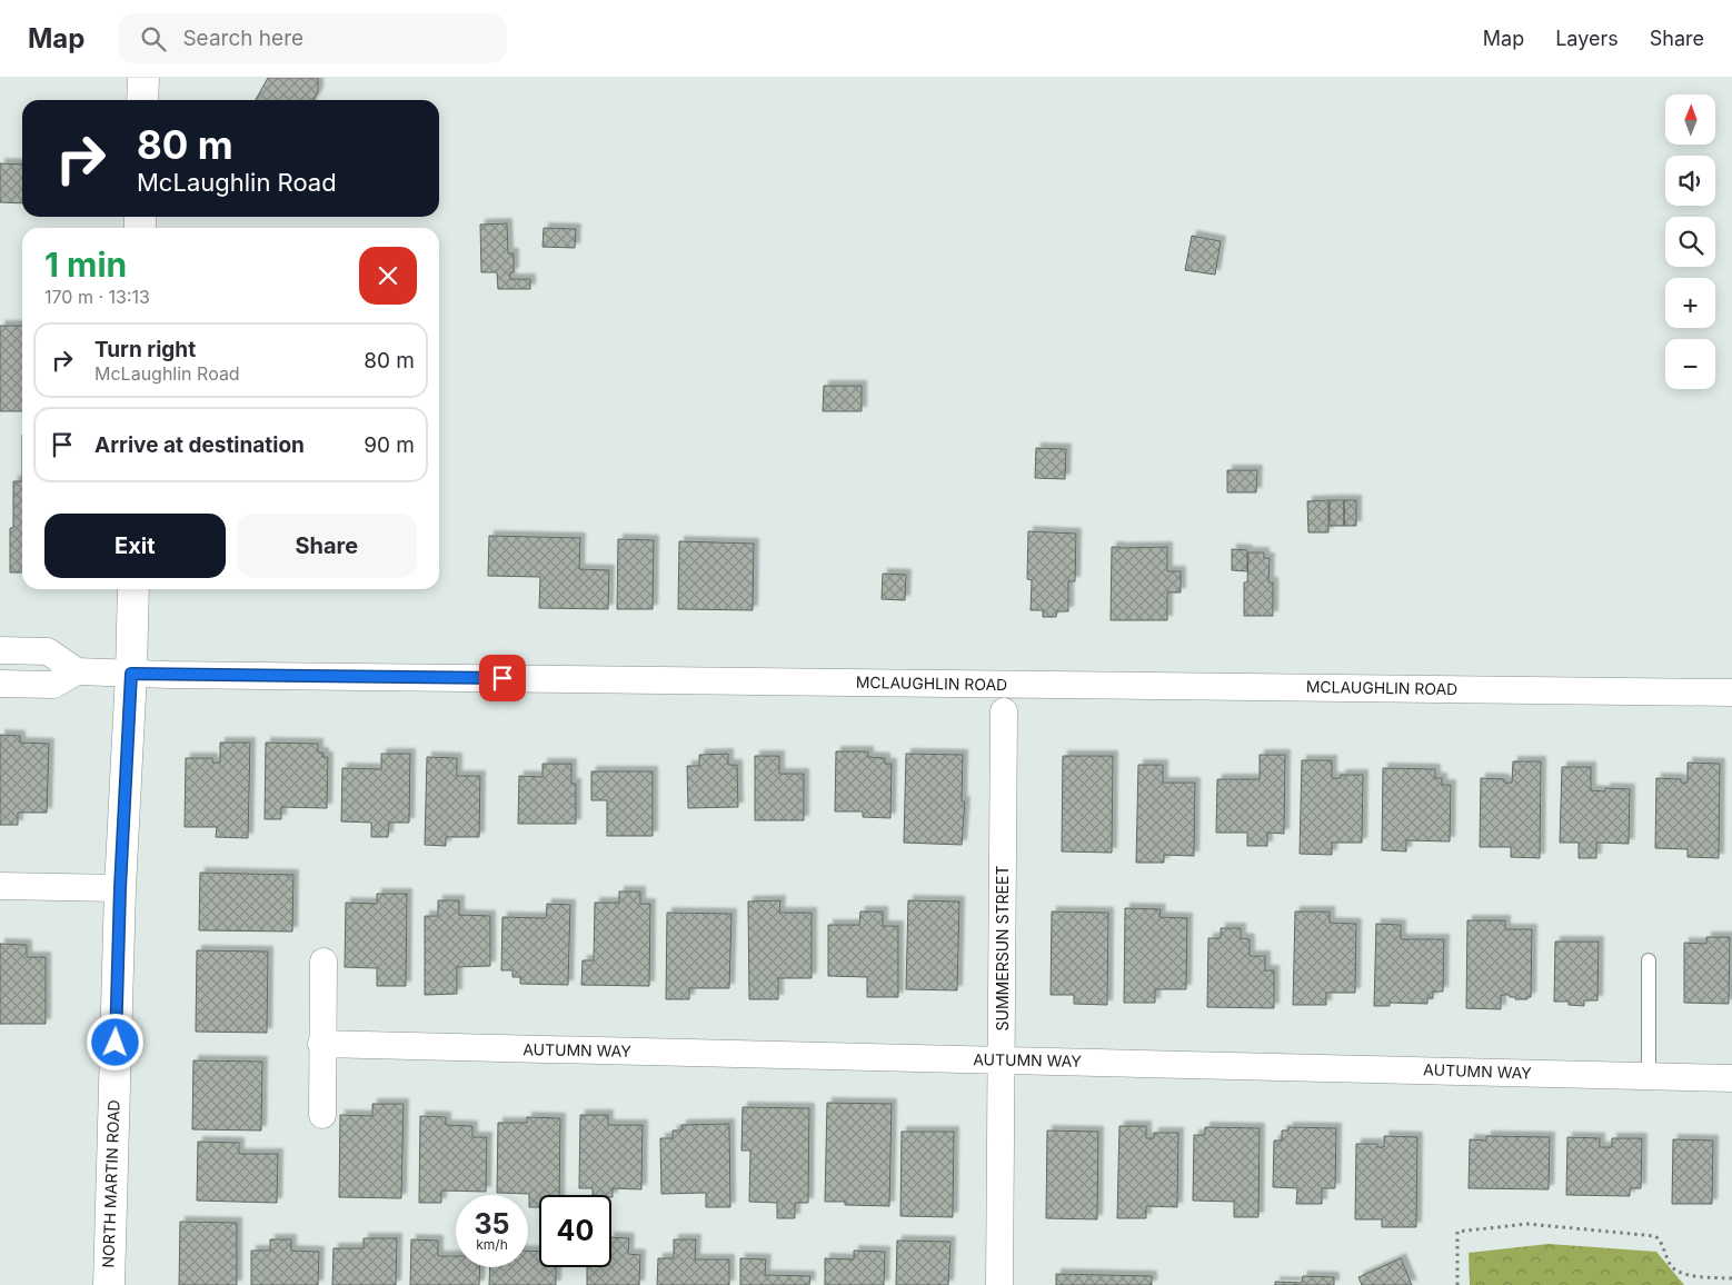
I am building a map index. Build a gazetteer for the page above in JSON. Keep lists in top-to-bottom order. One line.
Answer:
{"streets":{"street":["MCLAUGHLIN ROAD","SUMMERSUN STREET","AUTUMN WAY","NORTH MARTIN ROAD"]},"crossings":[["MCLAUGHLIN ROAD","NORTH MARTIN ROAD"],["SUMMERSUN STREET","AUTUMN WAY"]],"north":"top","page":{"header":"Map","search":"Search here","nav":["Map","Layers","Share"],"map_buttons":["+","−"],"turn":["80 m","McLaughlin Road"],"heading":["1 min","170 m · 13:13"],"list":[{"name":"Turn right","note":"McLaughlin Road","value":"80 m"},{"name":"Arrive at destination","value":"90 m"}],"buttons":["Exit","Share"],"speed":"35 km/h","limit":"40"}}
